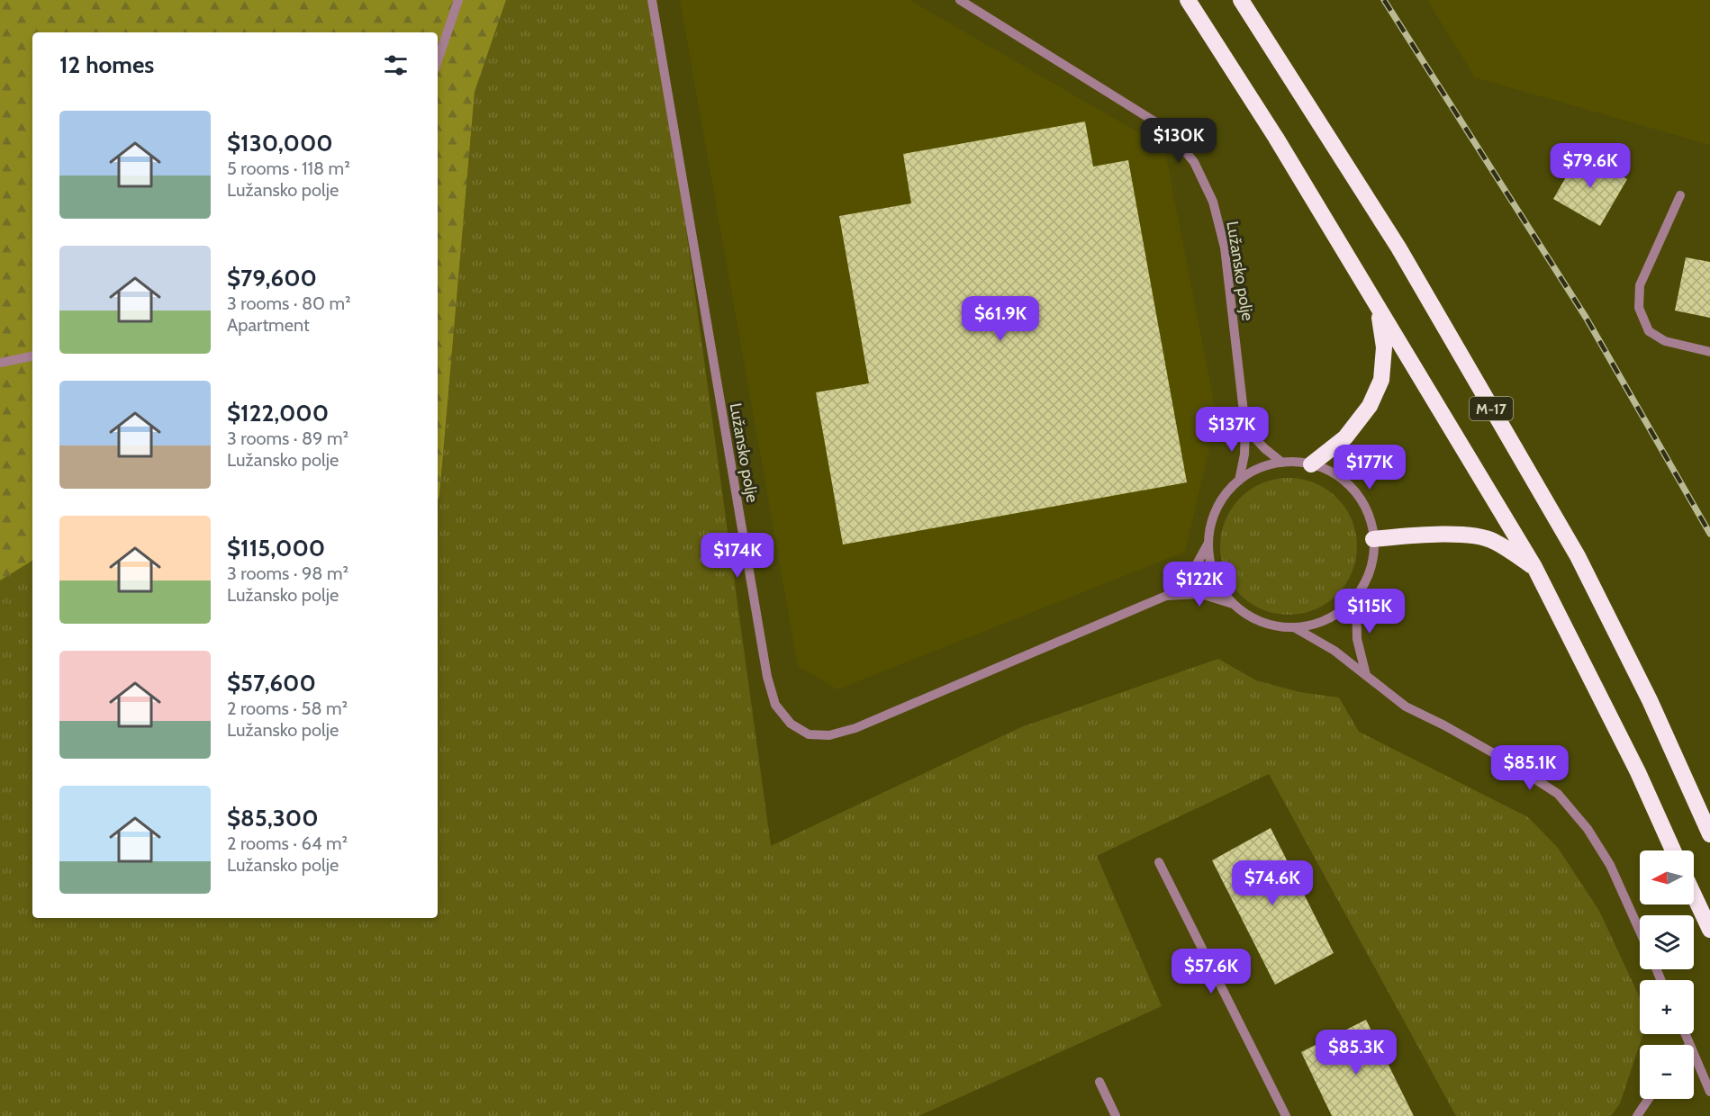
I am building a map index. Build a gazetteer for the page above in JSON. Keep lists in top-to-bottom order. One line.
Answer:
{"streets":{"highway":["M-17"],"street":["Lužansko polje"]},"north":"left","page":{"heading":"12 homes","list":[{"name":"$130,000","note":"5 rooms · 118 m² · Lužansko polje"},{"name":"$79,600","note":"3 rooms · 80 m² · Apartment"},{"name":"$122,000","note":"3 rooms · 89 m² · Lužansko polje"},{"name":"$115,000","note":"3 rooms · 98 m² · Lužansko polje"},{"name":"$57,600","note":"2 rooms · 58 m² · Lužansko polje"},{"name":"$85,300","note":"2 rooms · 64 m² · Lužansko polje"}],"price":["$130K","$79.6K","$61.9K","$137K","$177K","$174K","$122K","$115K","$85.1K","$74.6K","$57.6K","$85.3K"],"map_buttons":["+","−"]}}
